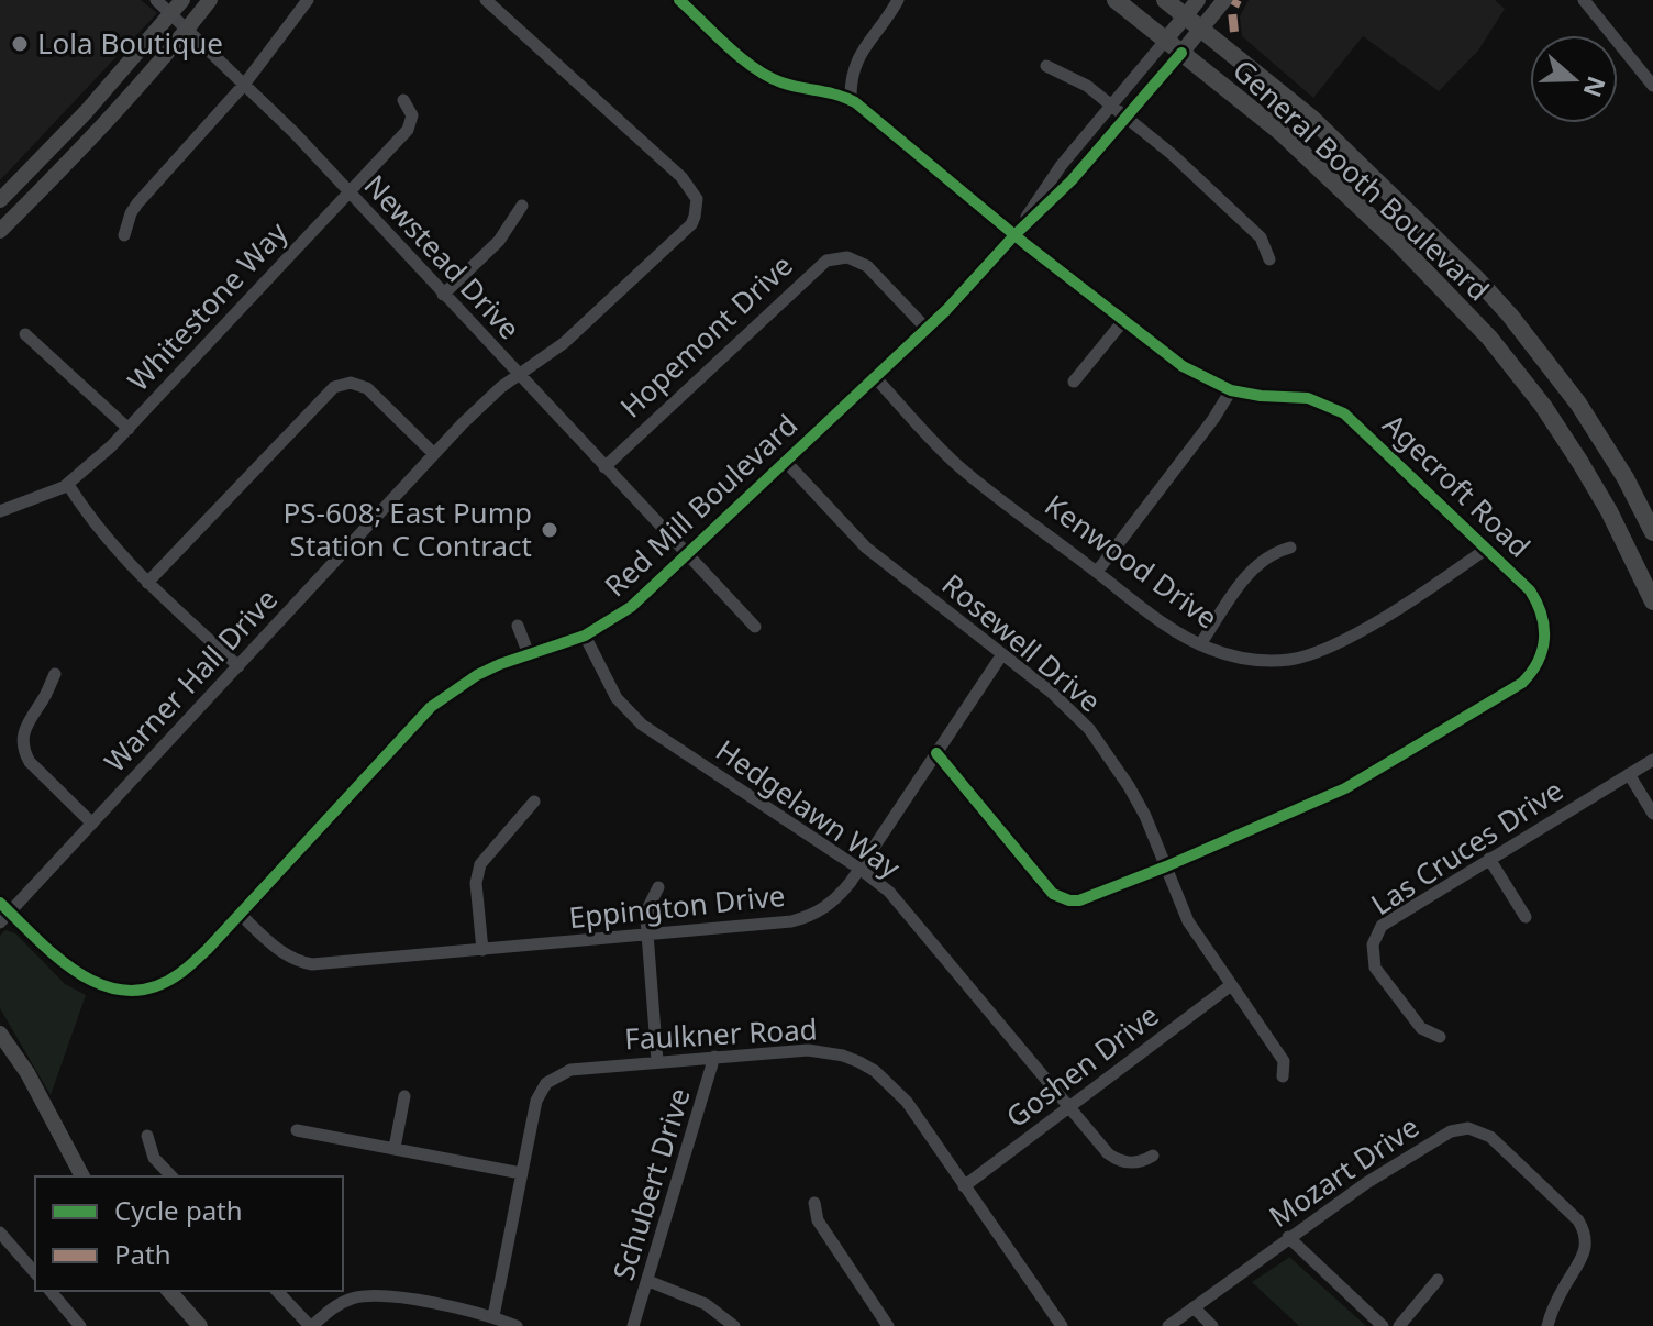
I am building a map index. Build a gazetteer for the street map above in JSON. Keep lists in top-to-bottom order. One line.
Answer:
{"streets":{"highway":["General Booth Boulevard"],"street":["Newstead Drive","Whitestone Way","Hopemont Drive","Agecroft Road","Red Mill Boulevard","Kenwood Drive","Rosewell Drive","Warner Hall Drive","Hedgelawn Way","Las Cruces Drive","Eppington Drive","Faulkner Road","Goshen Drive","Mozart Drive","Schubert Drive"]},"crossings":[["General Booth Boulevard","Red Mill Boulevard"],["Newstead Drive","Whitestone Way"],["Newstead Drive","Hopemont Drive"],["Newstead Drive","Red Mill Boulevard"],["Newstead Drive","Warner Hall Drive"],["Hopemont Drive","Red Mill Boulevard"],["Agecroft Road","Red Mill Boulevard"],["Agecroft Road","Kenwood Drive"],["Agecroft Road","Rosewell Drive"],["Agecroft Road","Eppington Drive"],["Red Mill Boulevard","Kenwood Drive"],["Red Mill Boulevard","Rosewell Drive"],["Red Mill Boulevard","Warner Hall Drive"],["Red Mill Boulevard","Hedgelawn Way"],["Red Mill Boulevard","Eppington Drive"],["Rosewell Drive","Eppington Drive"],["Rosewell Drive","Goshen Drive"],["Hedgelawn Way","Eppington Drive"],["Hedgelawn Way","Goshen Drive"],["Faulkner Road","Goshen Drive"],["Faulkner Road","Schubert Drive"]],"places":["Lola Boutique","PS-608; East Pump Station C Contract"],"legend":["Cycle path","Path"],"north":"right"}
